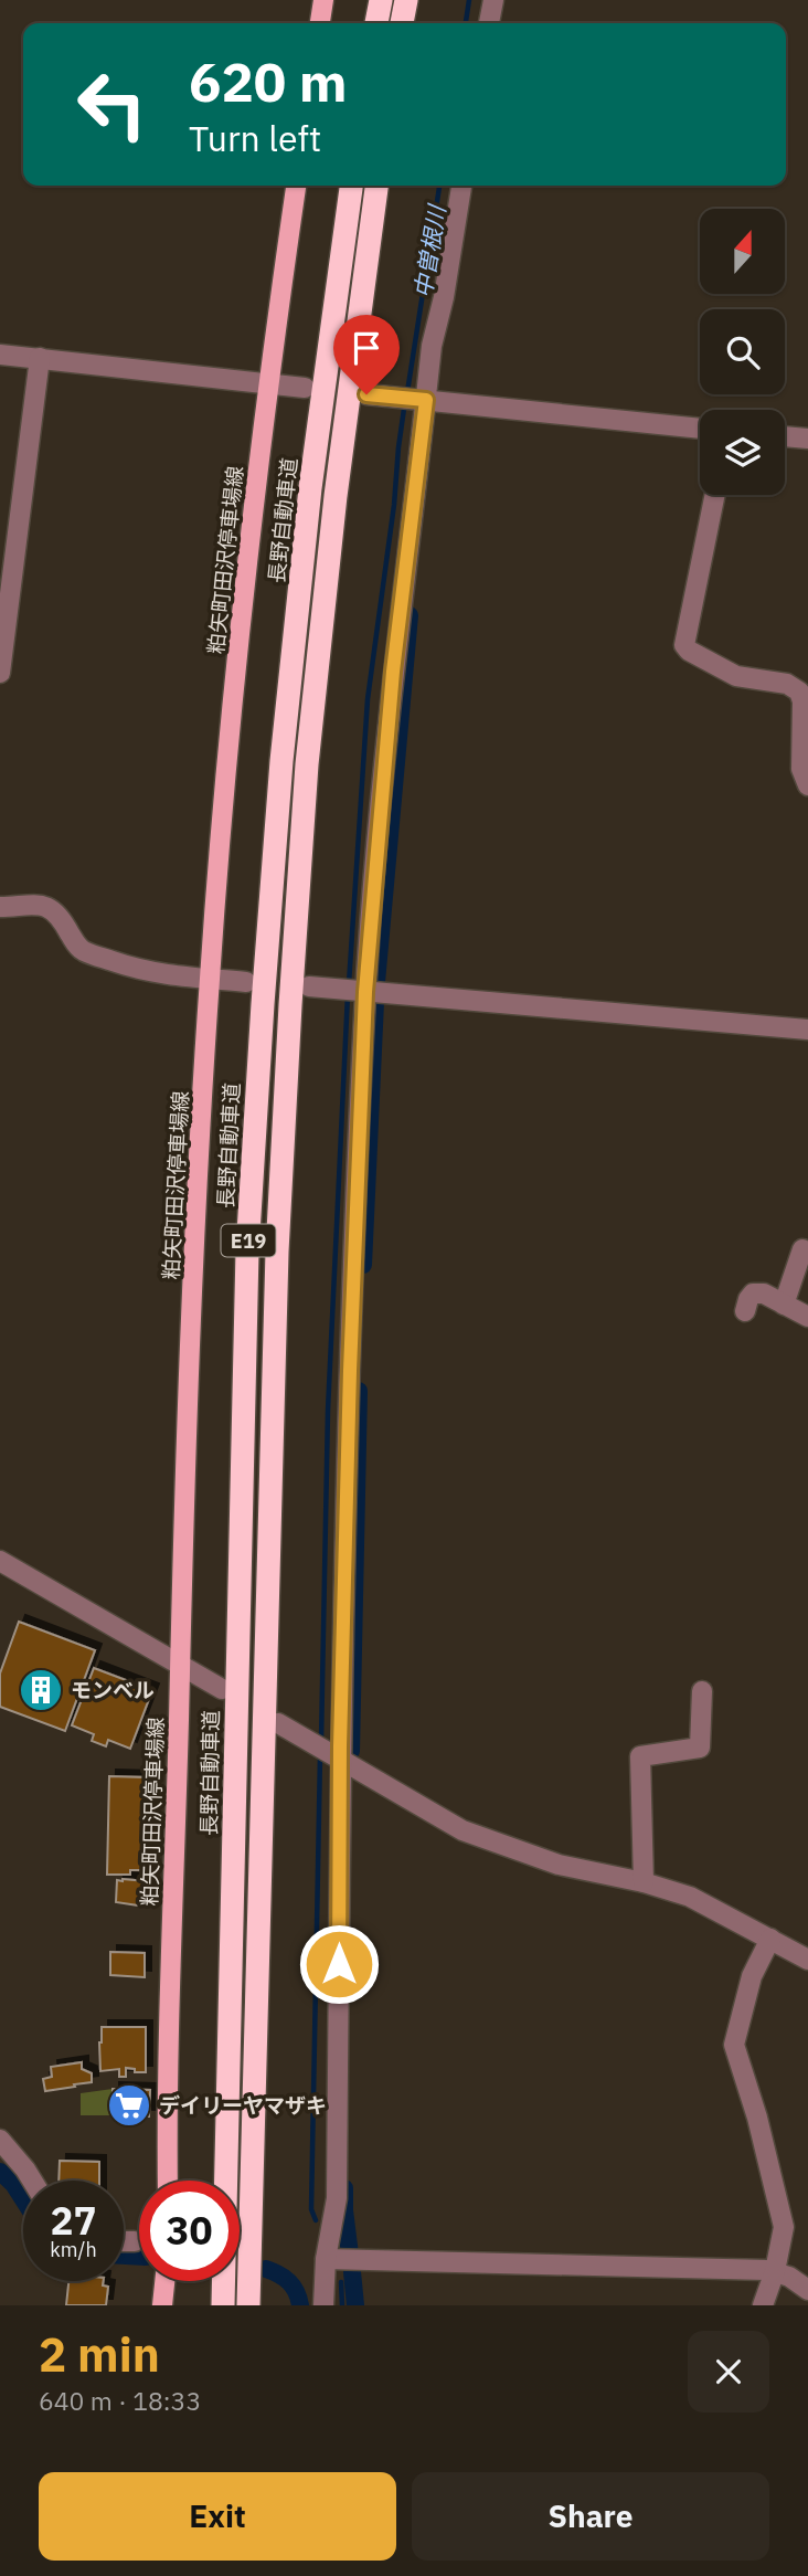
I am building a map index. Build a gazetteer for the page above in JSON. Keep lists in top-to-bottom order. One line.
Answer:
{"streets":{"highway":["長野自動車道","E19"],"main road":["粕矢町田沢停車場線"]},"water":["中曽根川"],"places":{"building":["モンベル"],"supermarket":["デイリーヤマザキ"]},"north":"top","page":{"turn":["620 m","Turn left"],"speed":"27 km/h","limit":"30","heading":["2 min","640 m · 18:33"],"buttons":["Exit","Share"]}}
